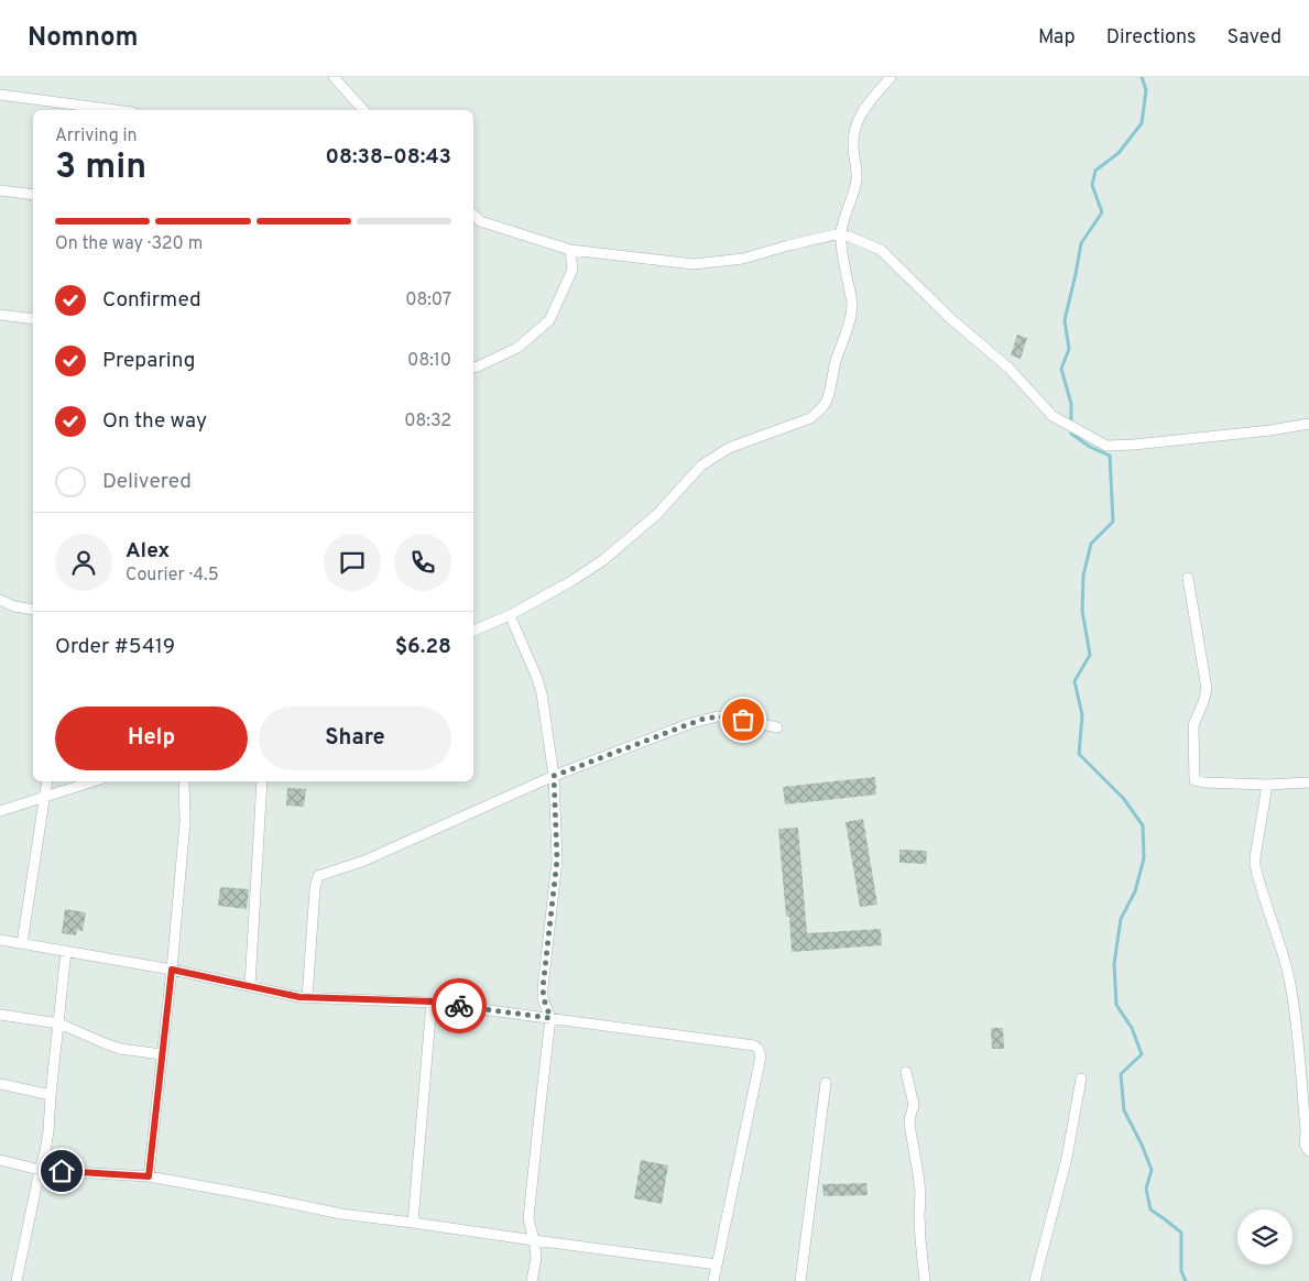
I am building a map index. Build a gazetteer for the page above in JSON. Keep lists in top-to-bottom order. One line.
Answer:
{"page":{"header":"Nomnom","nav":["Map","Directions","Saved"],"heading":["3 min","Arriving in","08:38–08:43"],"panel":["Alex","Courier · 4.5","Order #5419","$6.28"],"bar":"On the way · 320 m","list":[["Confirmed","08:07"],["Preparing","08:10"],["On the way","08:32"],"Delivered"],"buttons":["Help","Share"]}}
